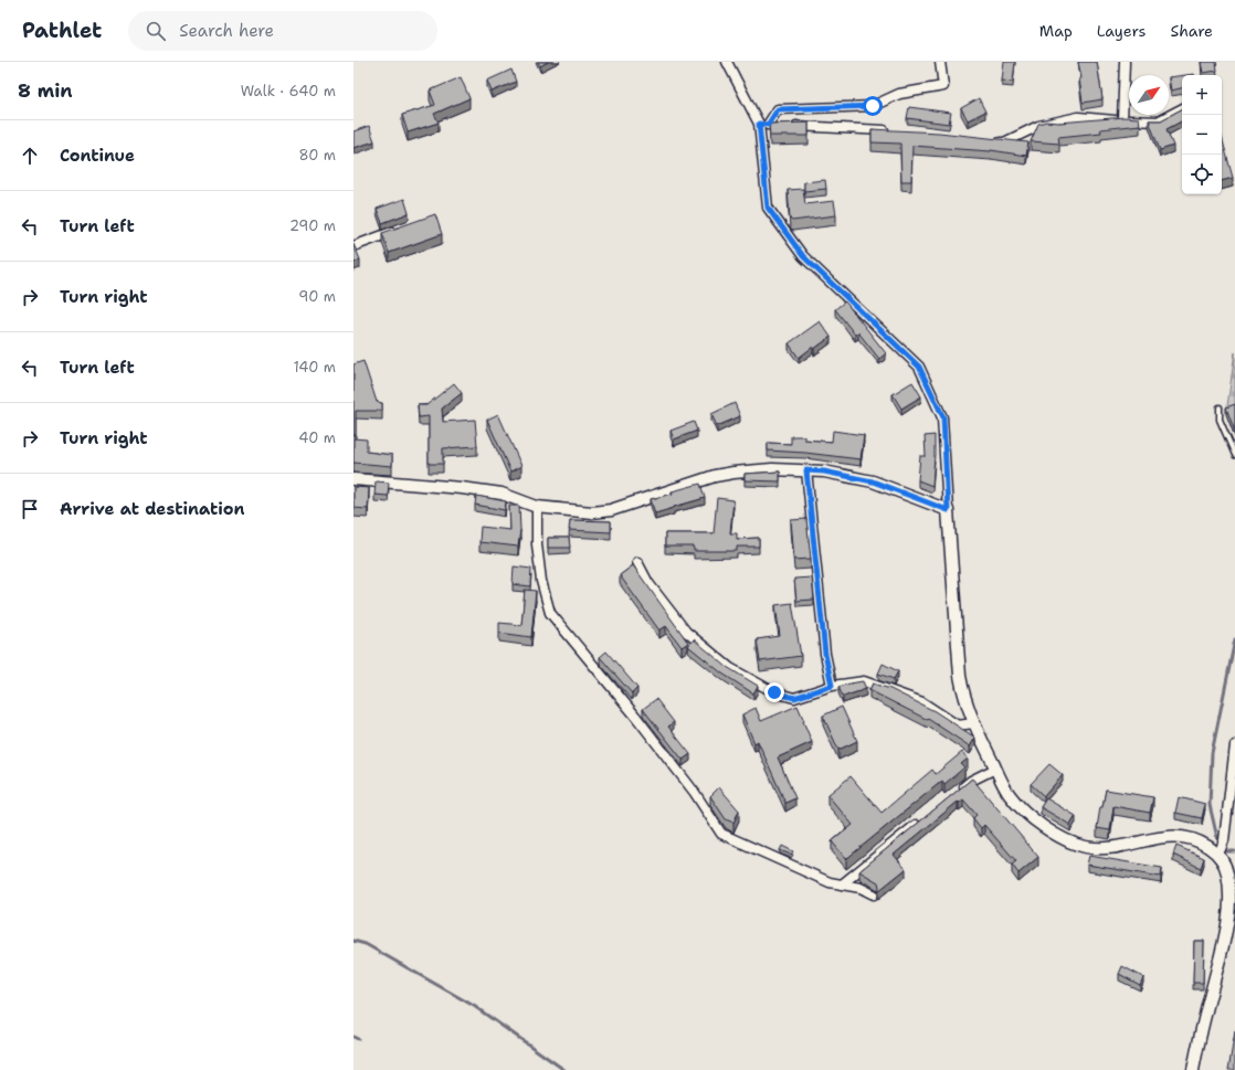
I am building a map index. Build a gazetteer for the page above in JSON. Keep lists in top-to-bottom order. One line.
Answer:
{"north":"top right","page":{"header":"Pathlet","search":"Search here","nav":["Map","Layers","Share"],"heading":["8 min","Walk · 640 m"],"map_buttons":["+","−"],"list":[["Continue","80 m"],["Turn left","290 m"],["Turn right","90 m"],["Turn left","140 m"],["Turn right","40 m"],"Arrive at destination"]}}
